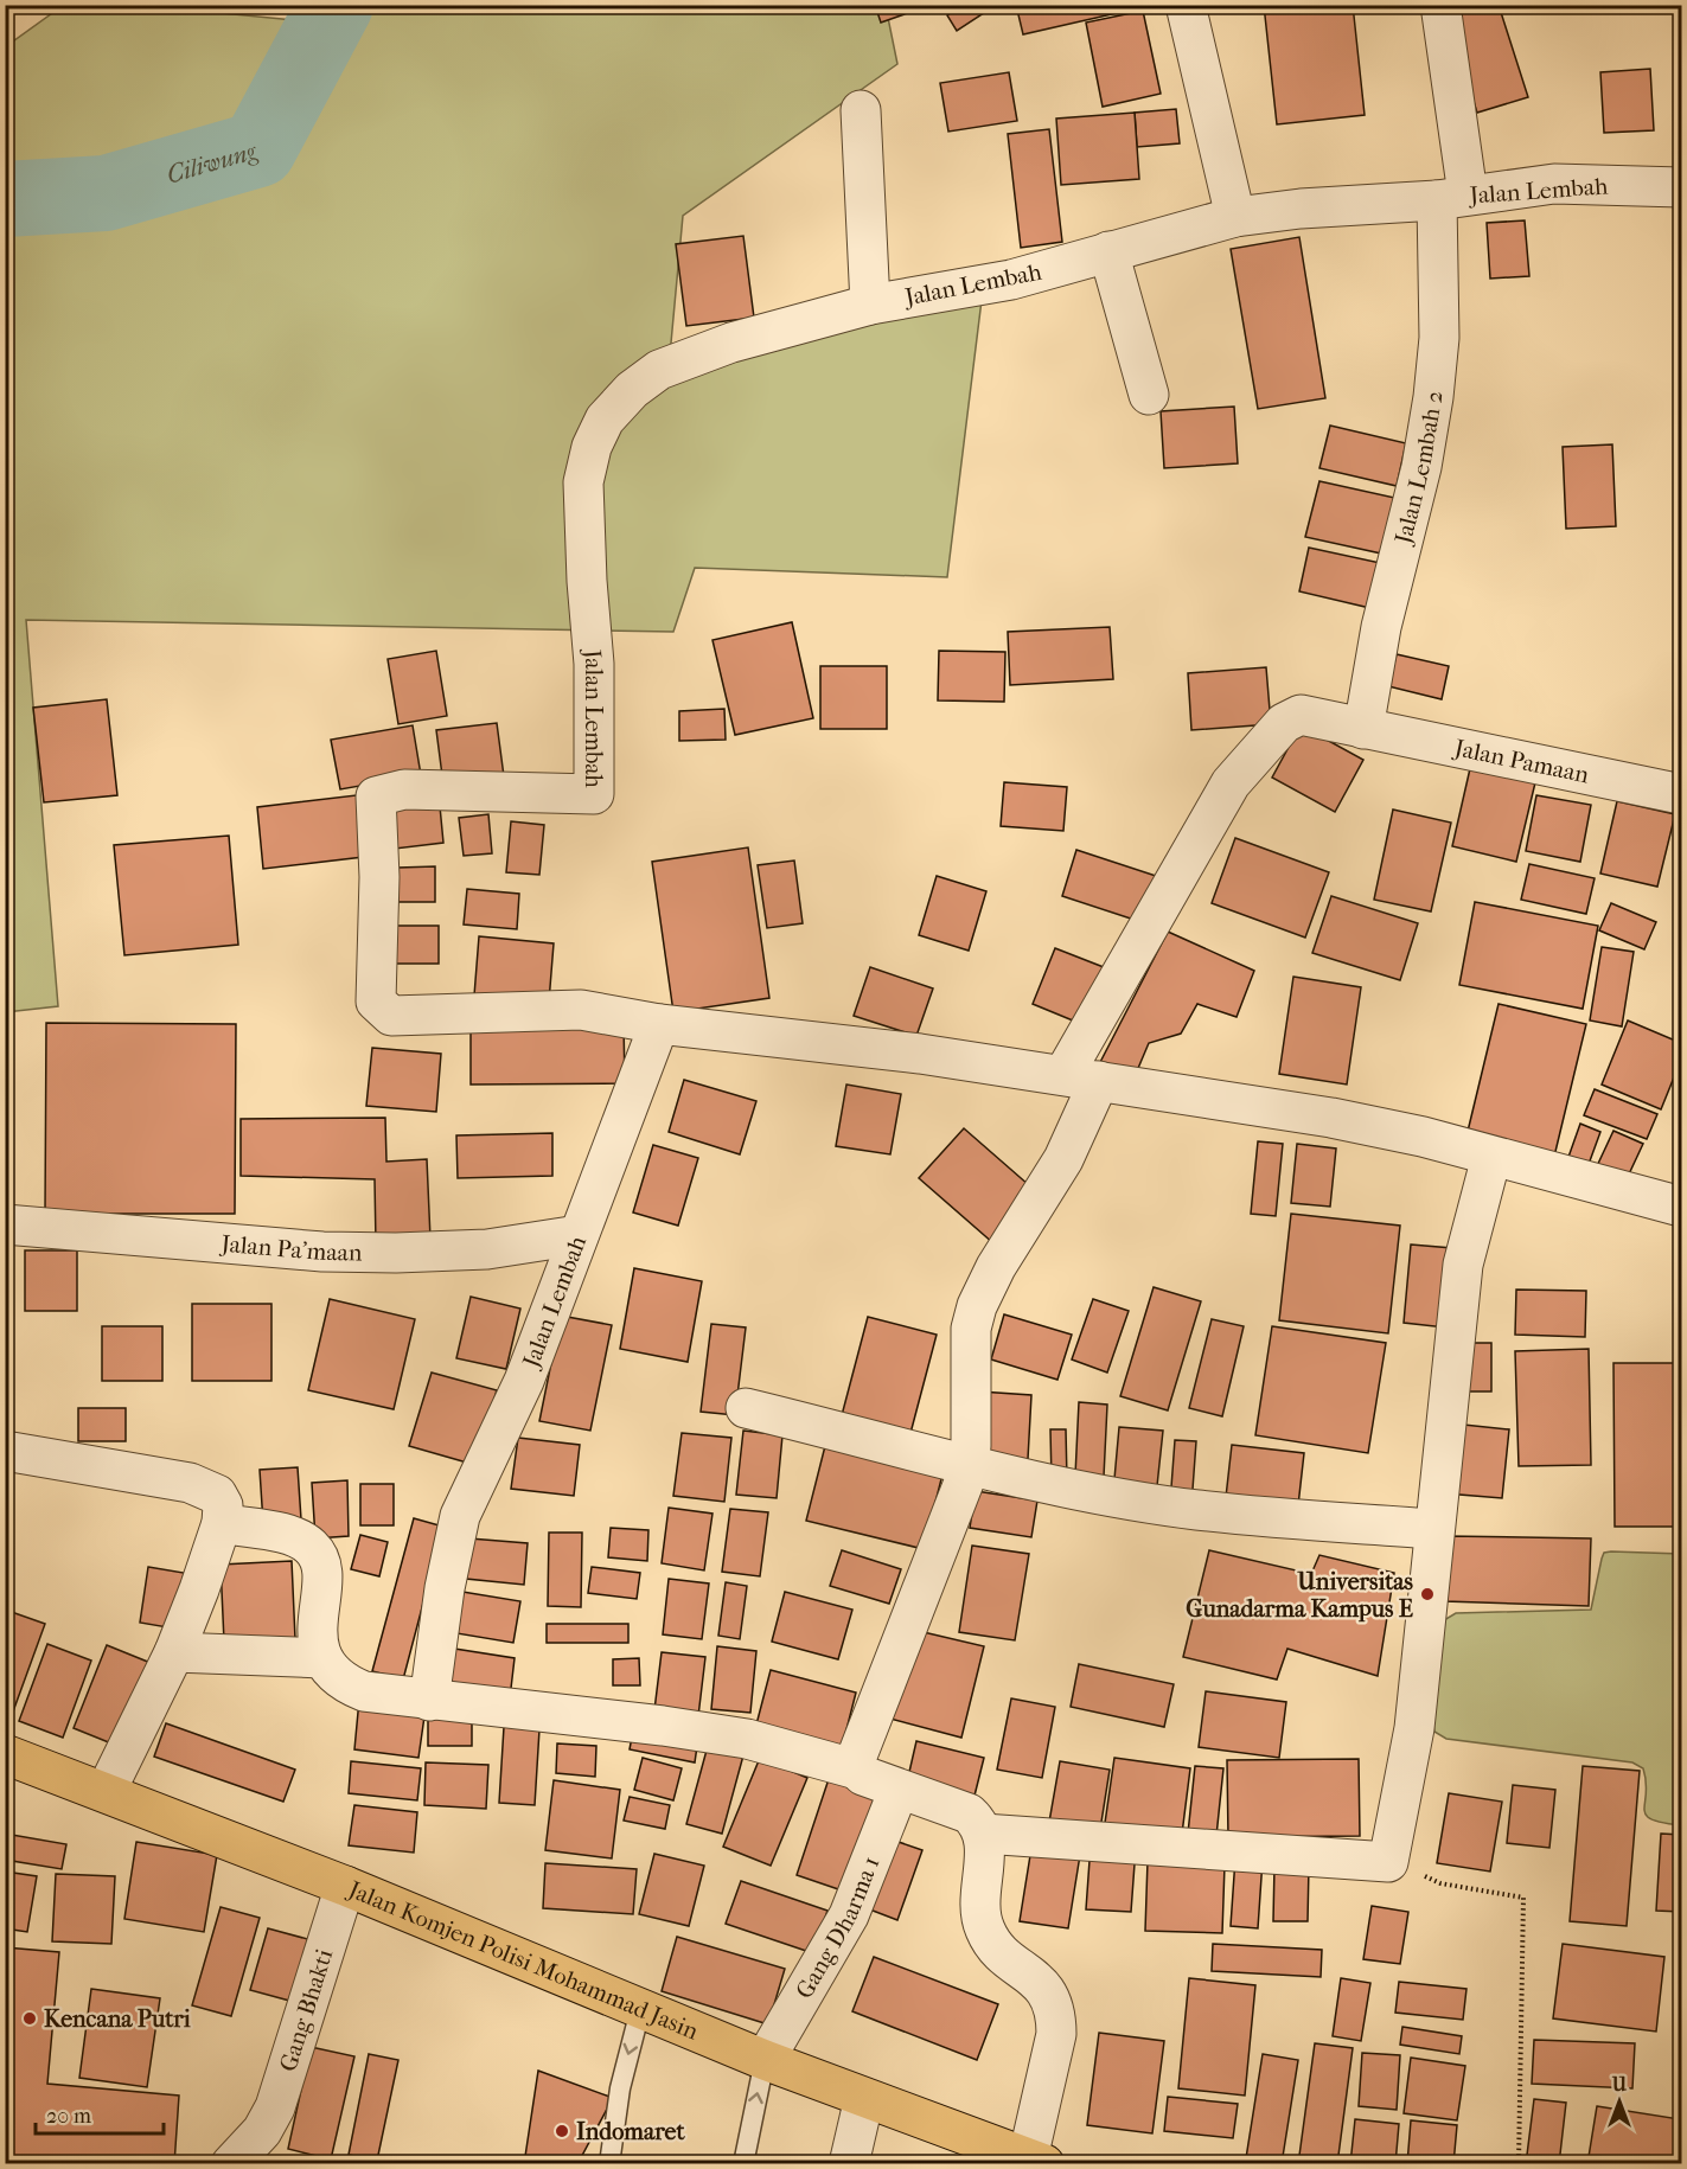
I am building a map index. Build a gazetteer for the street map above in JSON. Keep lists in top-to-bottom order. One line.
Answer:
{"streets":{"main road":["Jalan Komjen Polisi Mohammad Jasin"],"street":["Jalan Lembah","Jalan Lembah 2","Jalan Pamaan","Jalan Pa'maan","Gang Dharma 1","Gang Bhakti"]},"crossings":[["Jalan Lembah","Jalan Lembah 2"],["Jalan Lembah","Jalan Pa'maan"],["Jalan Lembah 2","Jalan Pamaan"],["Gang Dharma 1","Jalan Komjen Polisi Mohammad Jasin"],["Jalan Komjen Polisi Mohammad Jasin","Gang Bhakti"]],"water":["Ciliwung"],"places":["Universitas Gunadarma Kampus E","Kencana Putri","Indomaret"],"scale_bar":"20 m","north":"top"}
